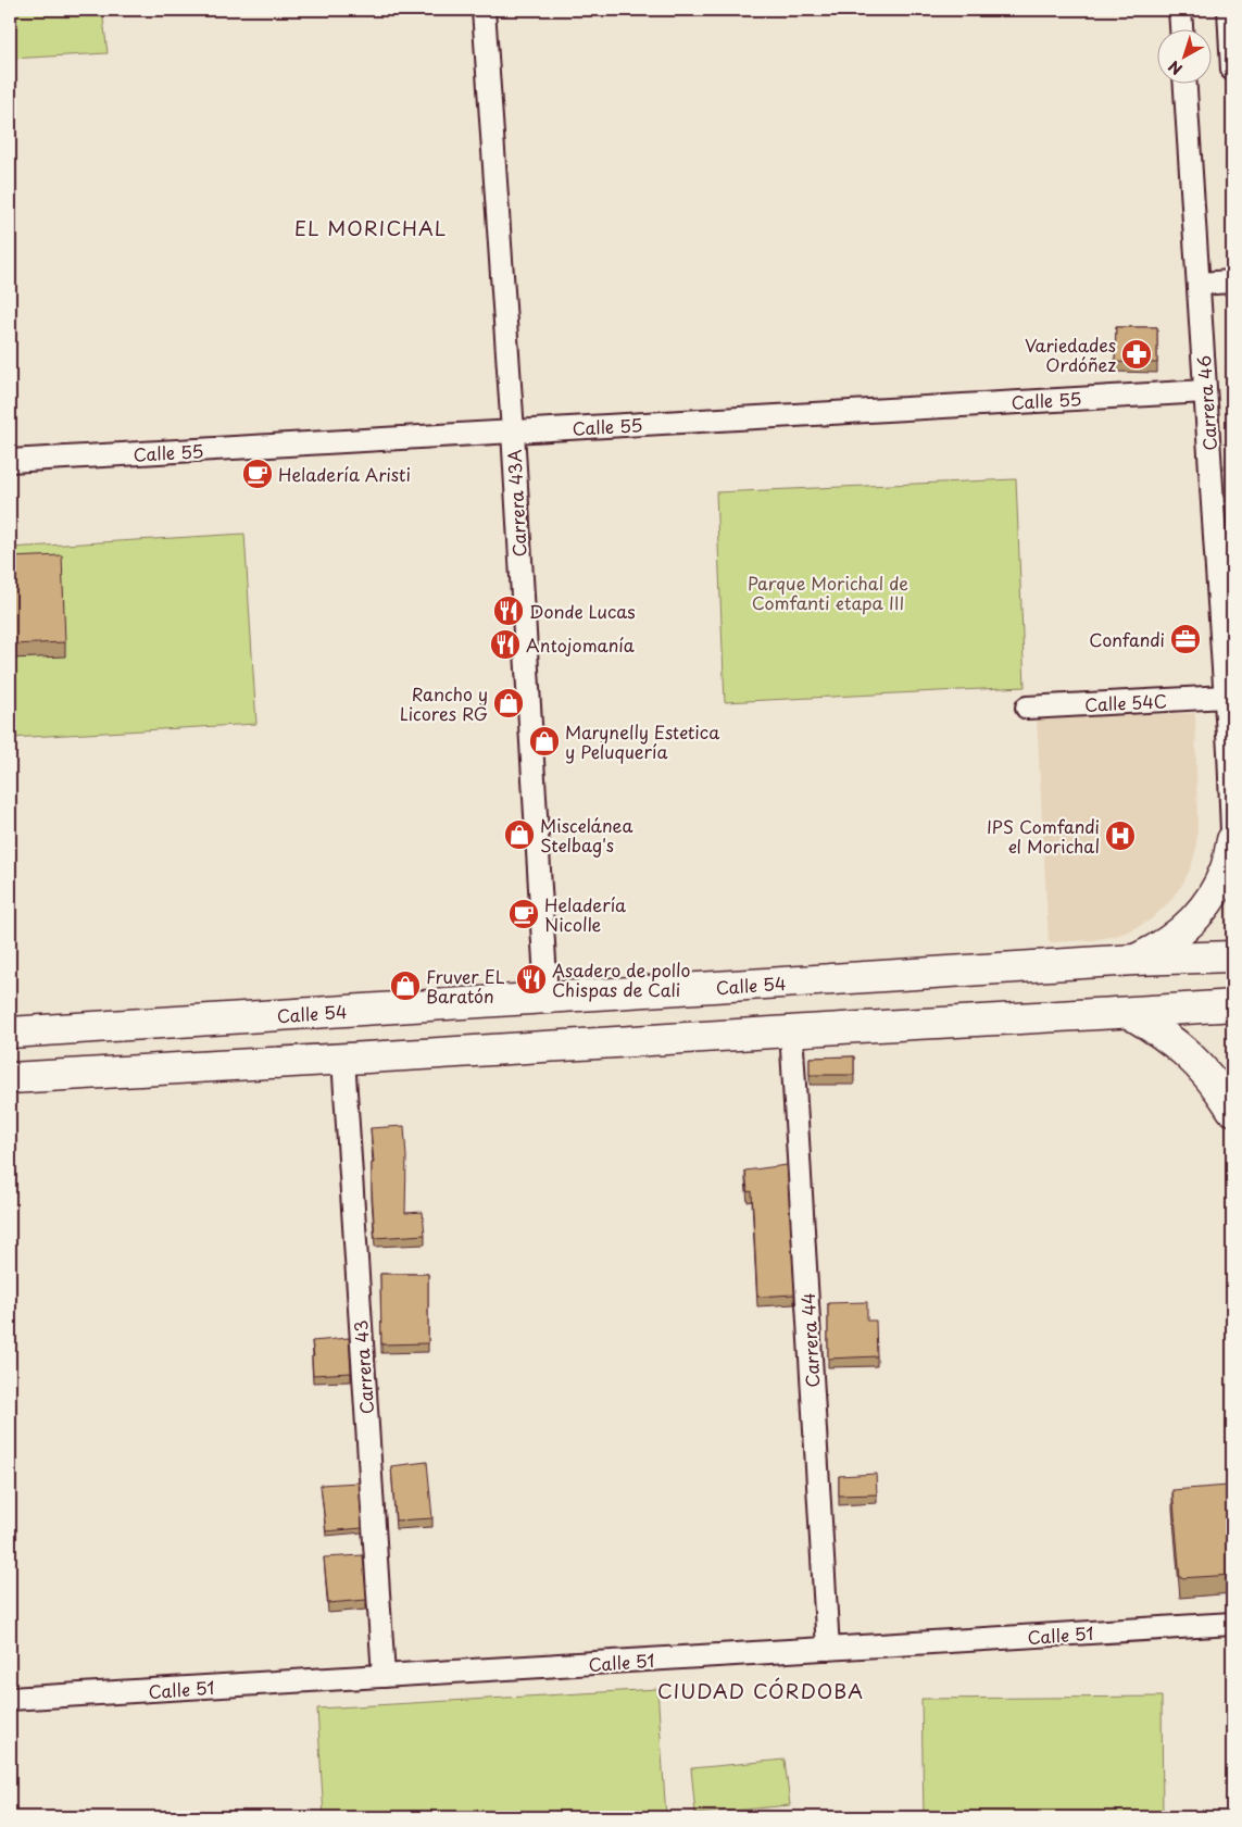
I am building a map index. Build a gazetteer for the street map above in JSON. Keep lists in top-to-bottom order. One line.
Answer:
{"streets":{"main road":["Calle 54"],"street":["Calle 55","Carrera 46","Carrera 43A","Calle 54C","Carrera 44","Carrera 43","Calle 51"]},"crossings":[["Calle 55","Carrera 46"],["Calle 55","Carrera 43A"],["Carrera 46","Calle 54C"],["Carrera 43A","Calle 54"],["Carrera 44","Calle 51"],["Carrera 43","Calle 51"]],"districts":["EL MORICHAL","CIUDAD CÓRDOBA"],"parks":["Parque Morichal de Comfanti etapa III"],"places":{"pharmacy":["Variedades Ordóñez"],"cafe":["Heladería Aristi","Heladería Nicolle"],"restaurant":["Donde Lucas","Antojomanía","Asadero de pollo Chispas de Cali"],"office":["Confandi"],"shop":["Rancho y Licores RG","Marynelly Estetica y Peluquería","Miscelánea Stelbag's","Fruver EL Baratón"],"hospital":["IPS Comfandi el Morichal"]},"north":"bottom left"}
